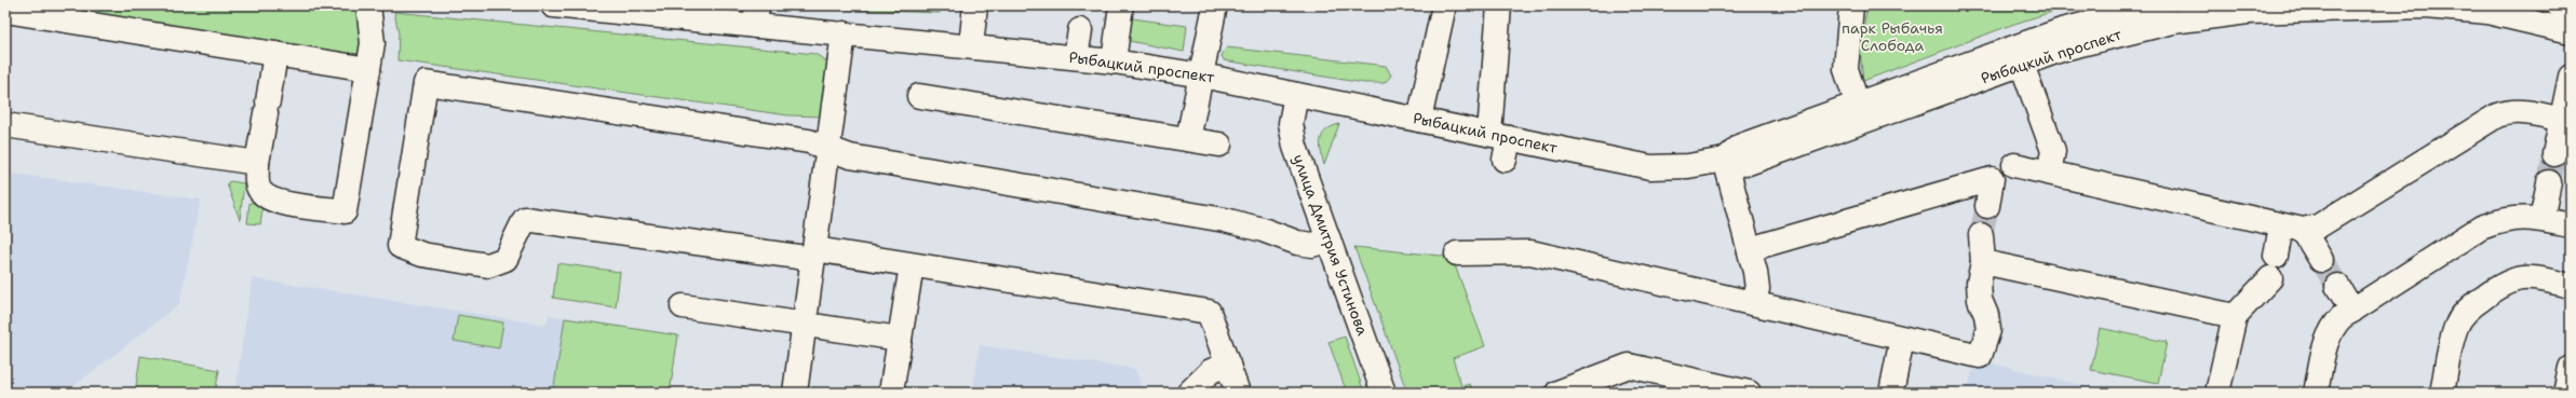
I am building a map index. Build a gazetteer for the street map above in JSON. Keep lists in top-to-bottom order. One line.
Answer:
{"streets":{"street":["Рыбацкий проспект","улица Дмитрия Устинова"]},"crossings":[["Рыбацкий проспект","улица Дмитрия Устинова"]],"parks":["парк Рыбачья Слобода"]}
